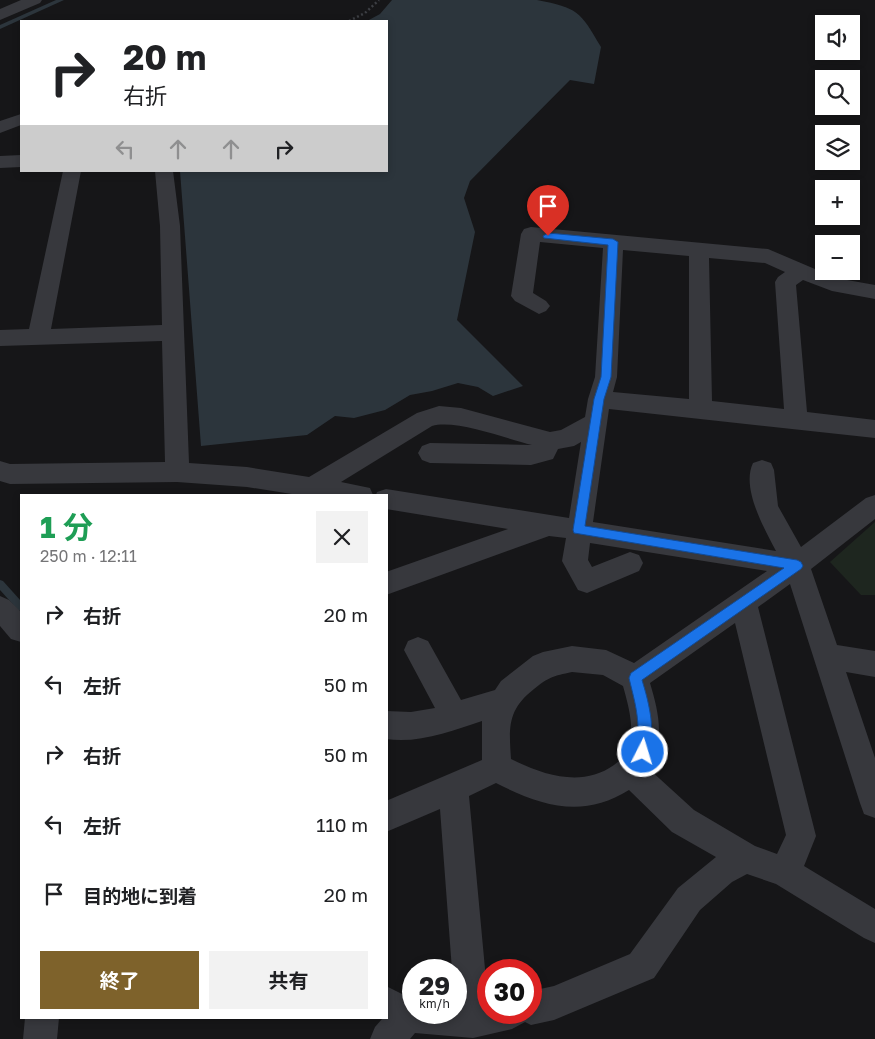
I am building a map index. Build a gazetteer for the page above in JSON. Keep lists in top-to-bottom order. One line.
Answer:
{"page":{"map_buttons":["+","−"],"turn":["20 m","右折"],"heading":["1 分","250 m · 12:11"],"list":[{"name":"右折","value":"20 m"},{"name":"左折","value":"50 m"},{"name":"右折","value":"50 m"},{"name":"左折","value":"110 m"},{"name":"目的地に到着","value":"20 m"}],"buttons":["終了","共有"],"speed":"29 km/h","limit":"30"}}
